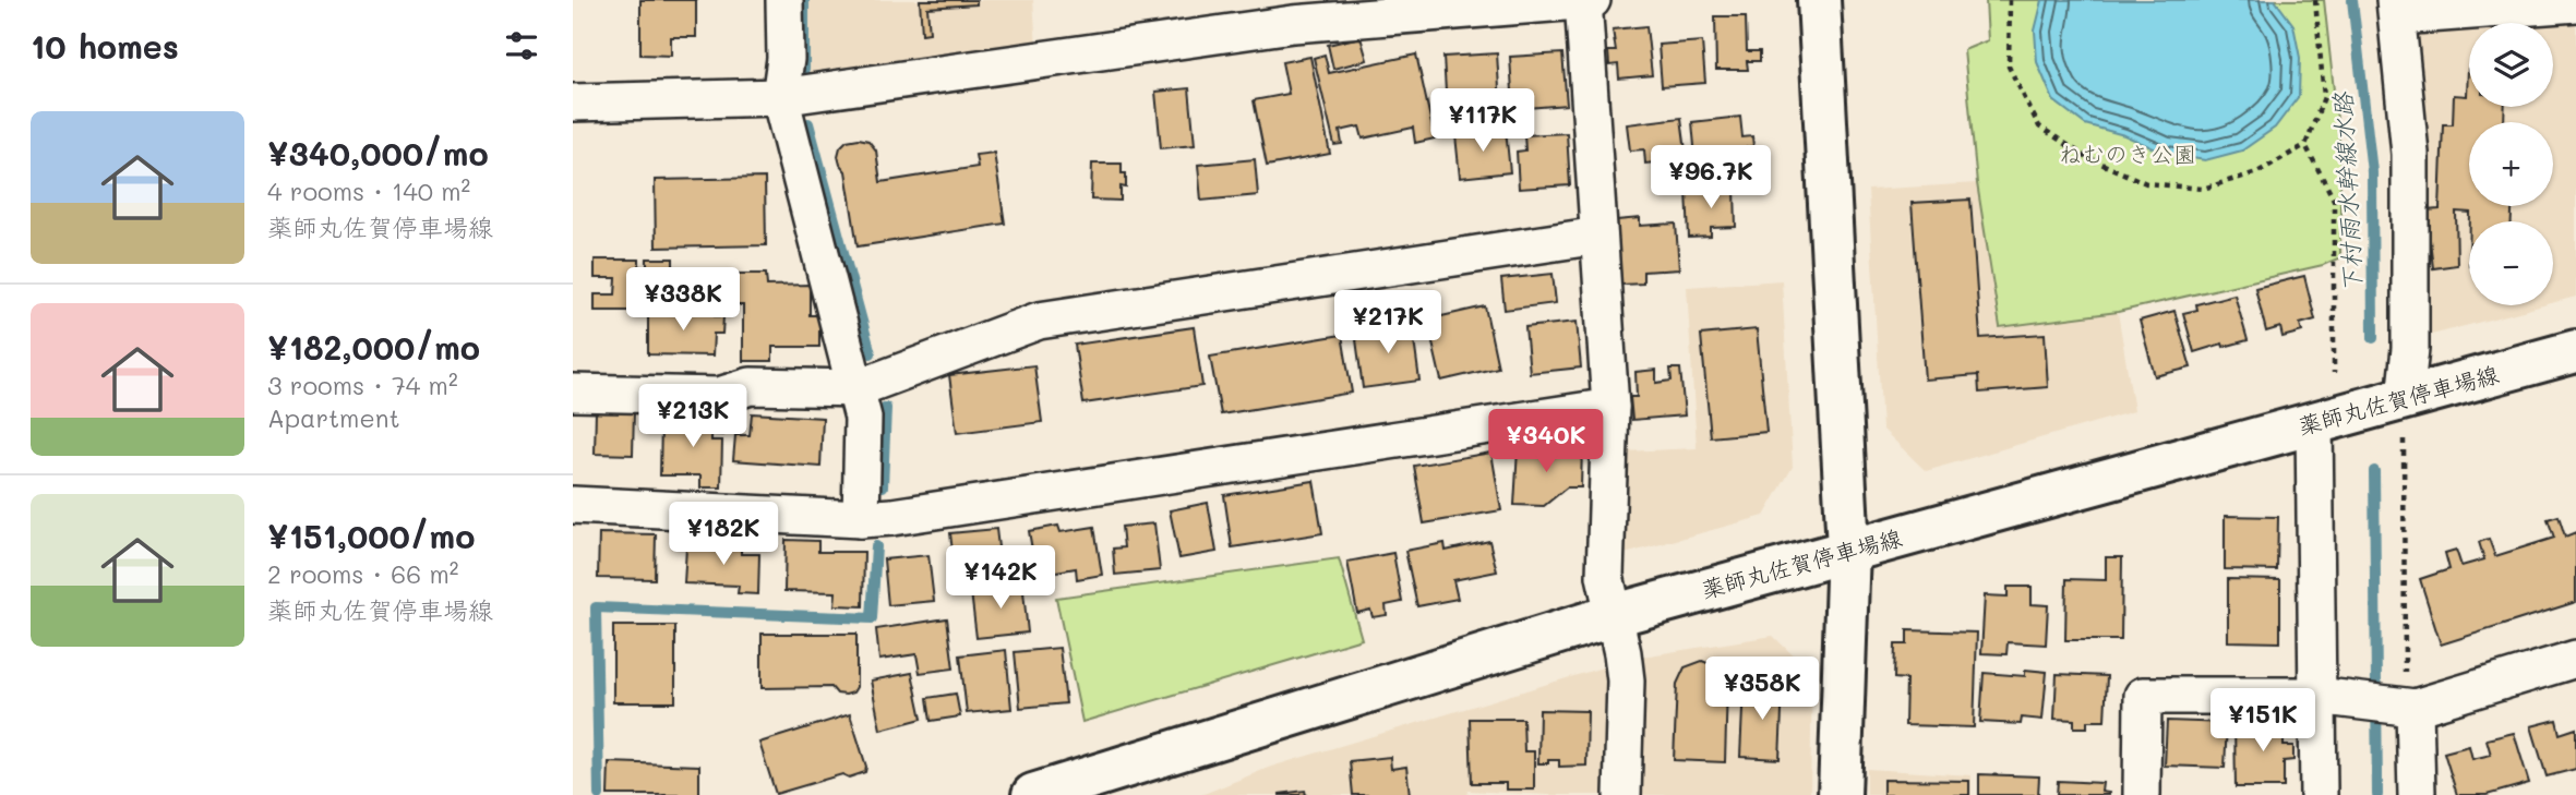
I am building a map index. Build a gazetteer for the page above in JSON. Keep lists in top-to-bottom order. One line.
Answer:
{"streets":{"main road":["薬師丸佐賀停車場線"]},"water":["下村雨水幹線水路"],"parks":["ねむのき公園"],"page":{"heading":"10 homes","map_buttons":["+","−"],"price":["¥117K","¥96.7K","¥338K","¥217K","¥213K","¥340K","¥182K","¥142K","¥358K","¥151K"],"list":[{"name":"¥340,000/mo","note":"4 rooms · 140 m² · 薬師丸佐賀停車場線"},{"name":"¥182,000/mo","note":"3 rooms · 74 m² · Apartment"},{"name":"¥151,000/mo","note":"2 rooms · 66 m² · 薬師丸佐賀停車場線"}]}}
